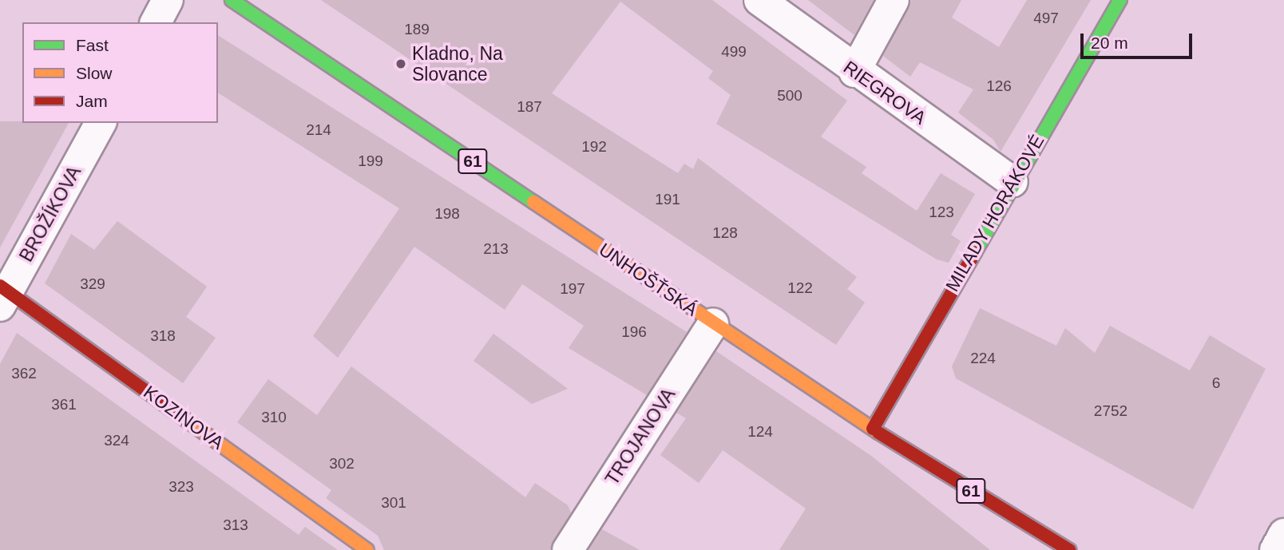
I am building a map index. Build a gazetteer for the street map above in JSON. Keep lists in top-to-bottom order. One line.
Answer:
{"streets":{"main road":["61","MILADY HORÁKOVÉ","UNHOŠŤSKÁ","KOZINOVA"],"street":["RIEGROVA","BROŽÍKOVA","TROJANOVA"]},"crossings":[["RIEGROVA","MILADY HORÁKOVÉ"],["MILADY HORÁKOVÉ","UNHOŠŤSKÁ"],["BROŽÍKOVA","KOZINOVA"],["UNHOŠŤSKÁ","TROJANOVA"]],"places":["Kladno, Na Slovance"],"house_numbers":["497","189","499","126","500","187","214","192","199","191","123","198","128","213","329","122","197","196","318","224","362","6","361","2752","310","124","324","302","323","301","313"],"legend":["Fast","Slow","Jam"],"scale_bar":"20 m"}
